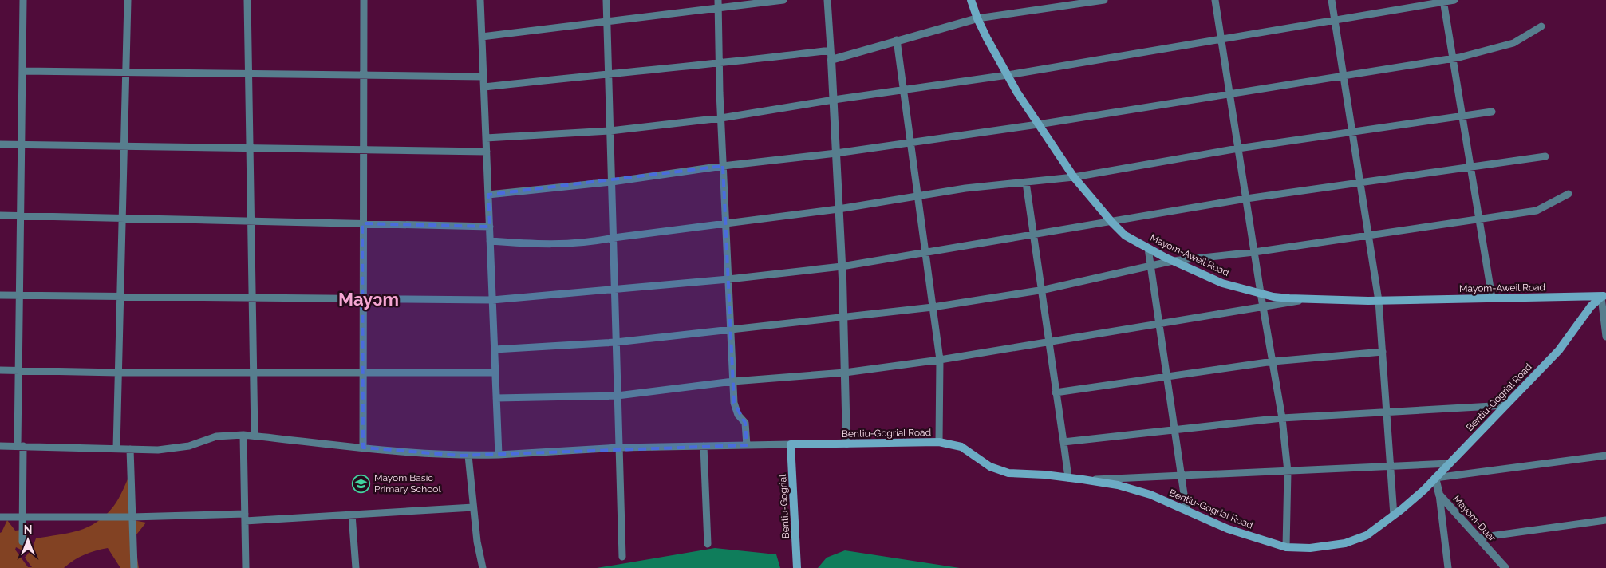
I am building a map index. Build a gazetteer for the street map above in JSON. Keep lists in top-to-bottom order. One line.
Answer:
{"streets":{"main road":["Mayom-Aweil Road","Bentiu-Gogrial Road","Bentiu-Gogrial"],"street":["Mayom-Duar"]},"crossings":[["Mayom-Aweil Road","Bentiu-Gogrial Road"],["Bentiu-Gogrial Road","Bentiu-Gogrial"],["Bentiu-Gogrial Road","Mayom-Duar"]],"districts":["Mayɔm"],"places":{"school or university":["Mayom Basic Primary School"]},"north":"top"}
